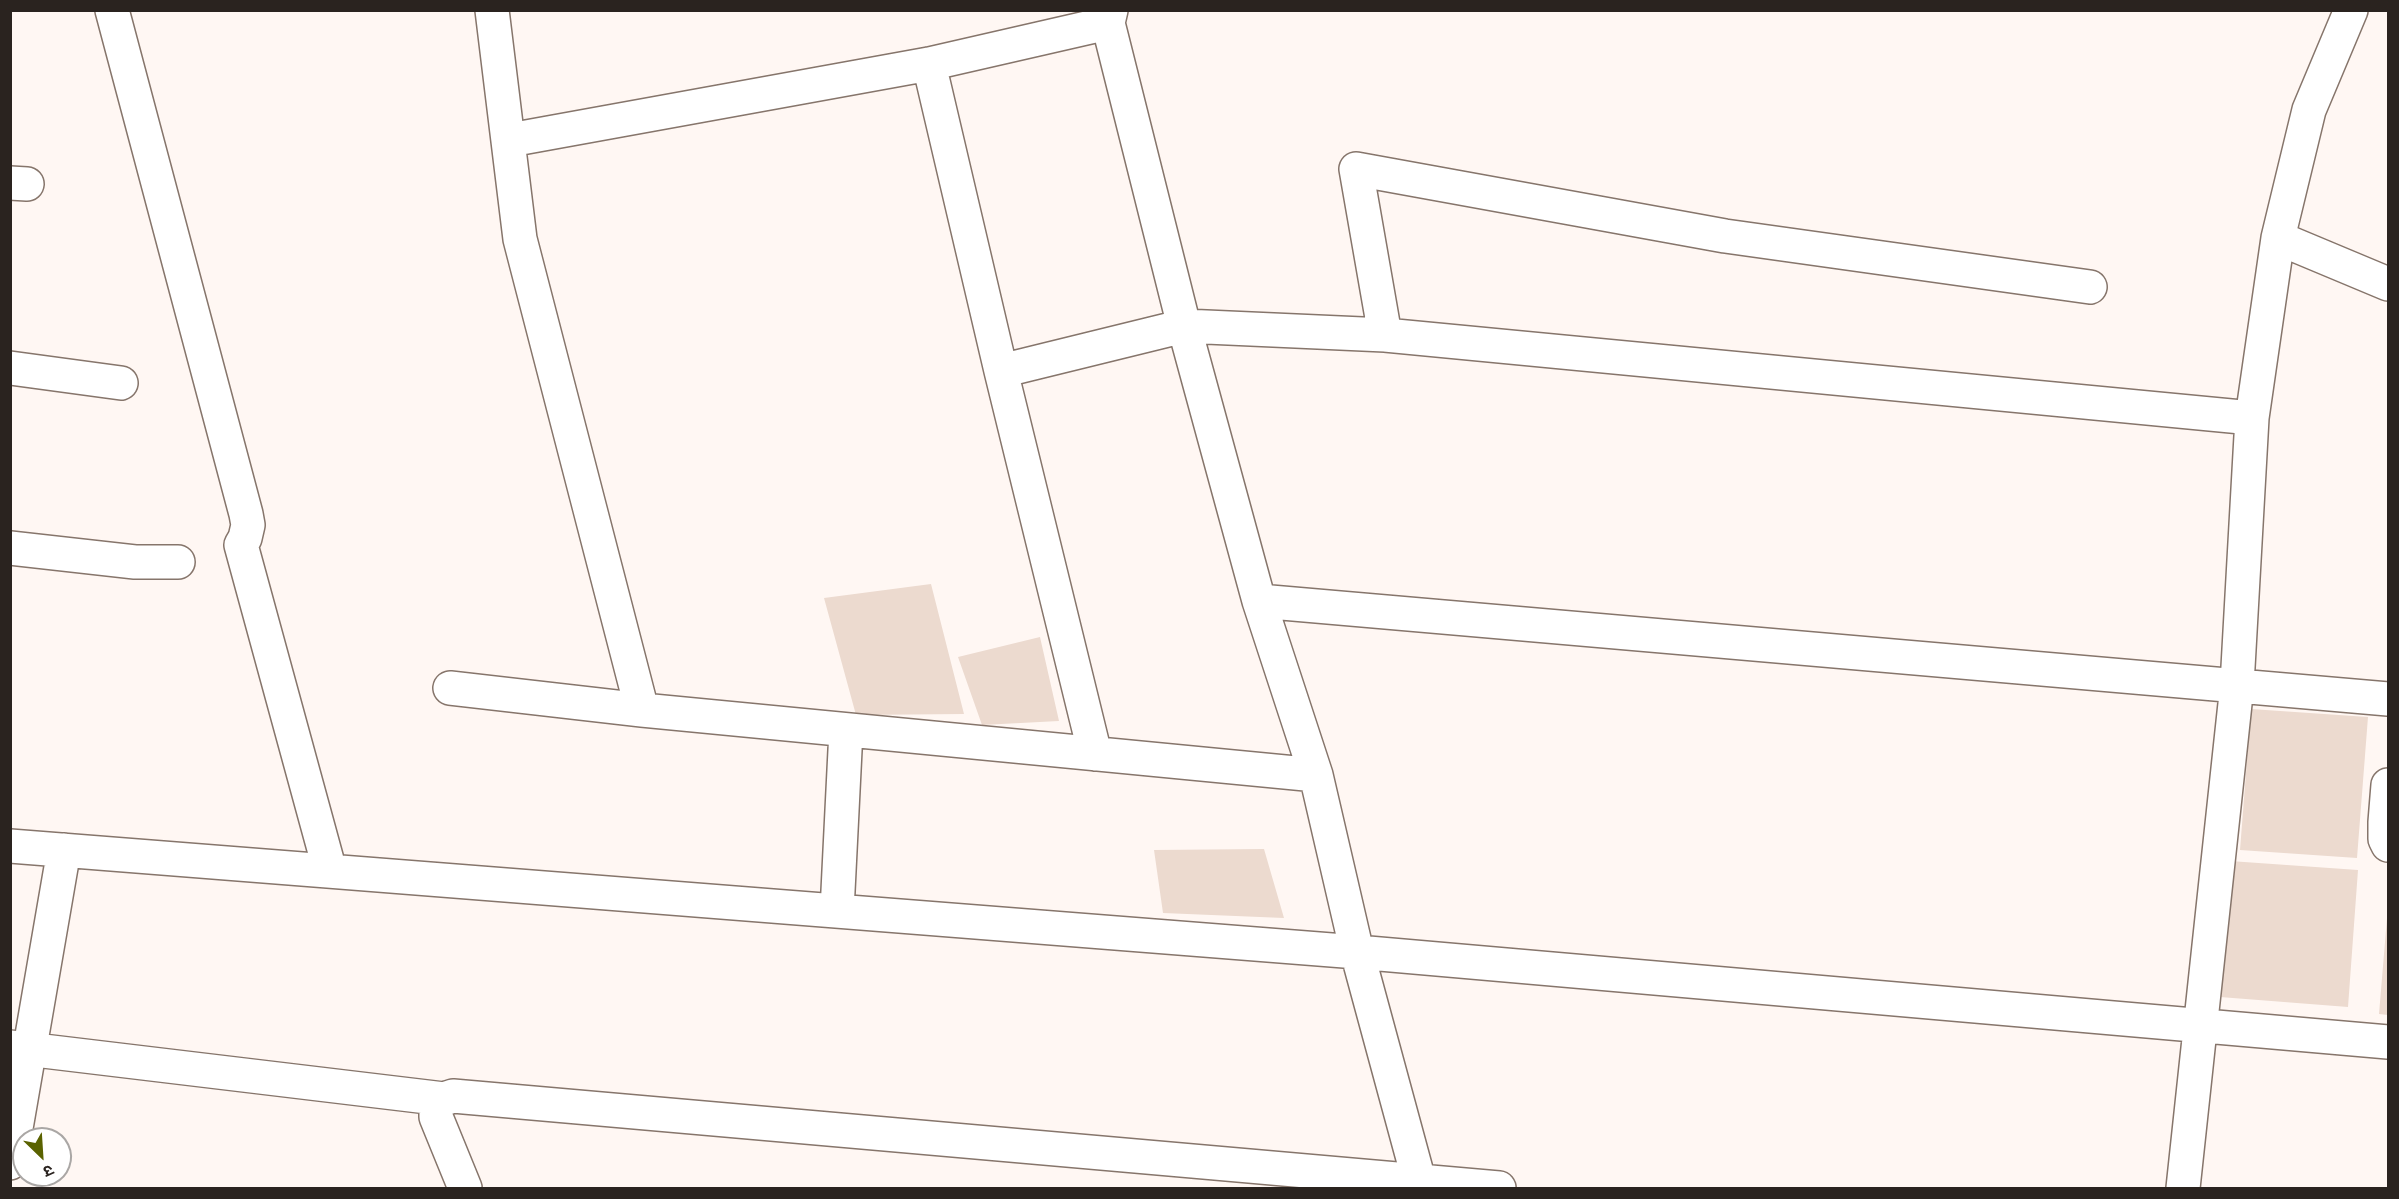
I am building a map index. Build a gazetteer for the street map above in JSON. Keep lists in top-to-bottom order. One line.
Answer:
{"north":"bottom right"}
